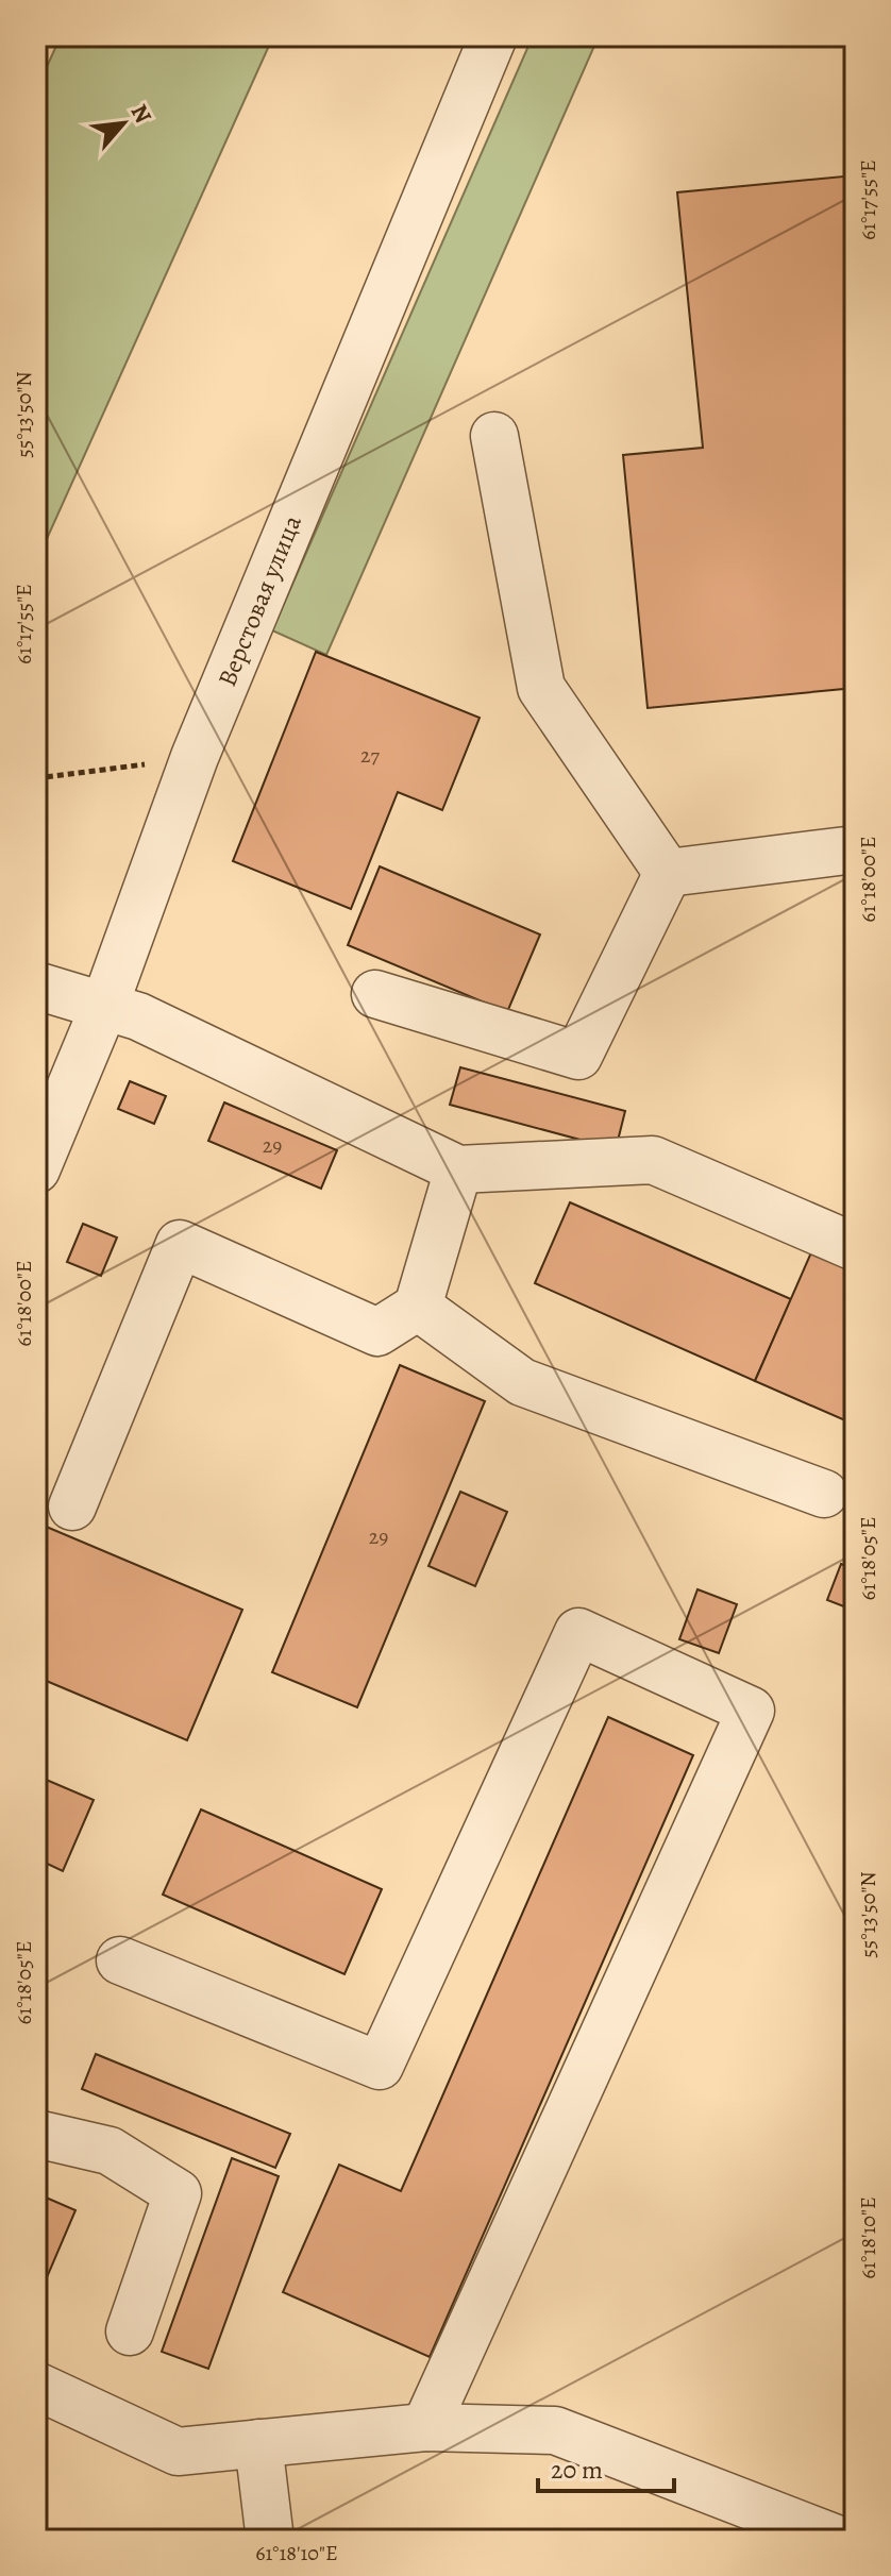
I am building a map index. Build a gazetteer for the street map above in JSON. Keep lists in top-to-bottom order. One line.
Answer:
{"streets":{"street":["Верстовая улица"]},"house_numbers":["27","29","29"],"scale_bar":"20 m","north":"top right","coordinates":["61°17'55\"E","55°13'50\"N","61°18'00\"E","61°18'05\"E","61°18'10\"E"]}
